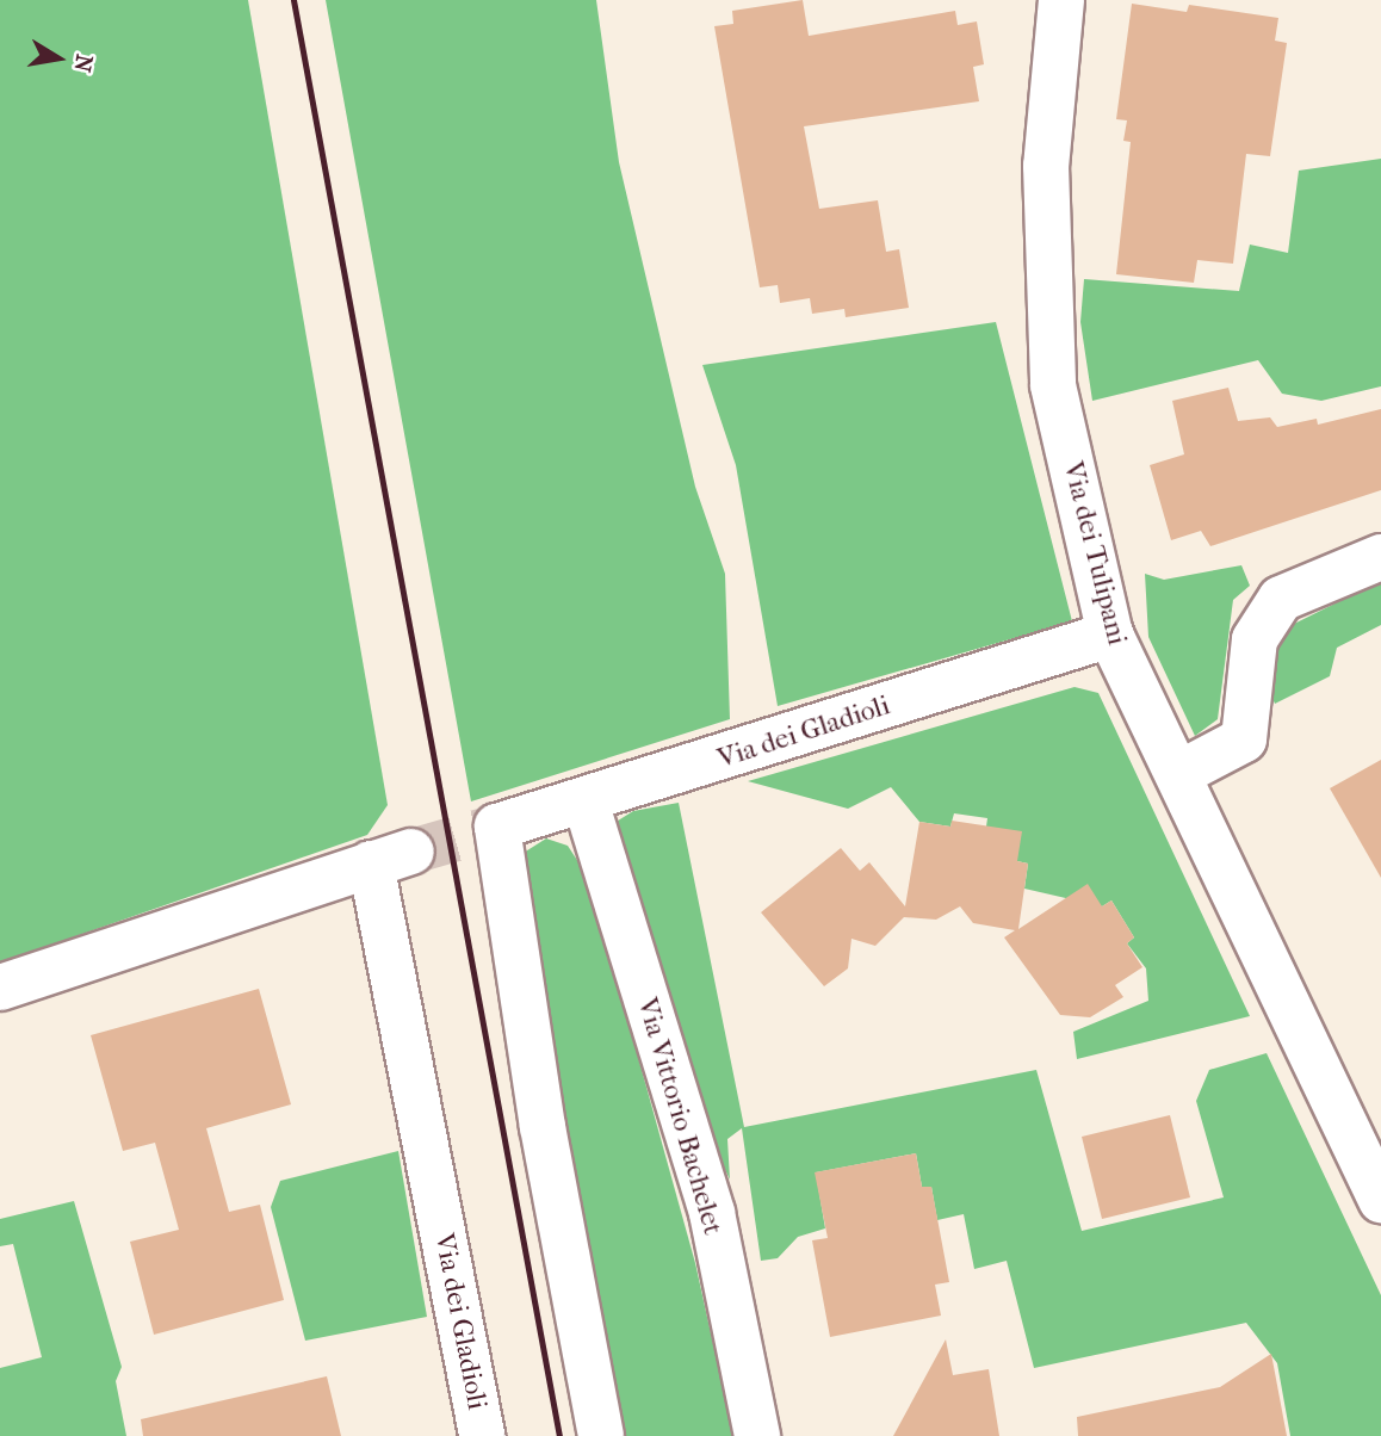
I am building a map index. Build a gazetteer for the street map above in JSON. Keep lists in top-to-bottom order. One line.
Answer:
{"streets":{"street":["Via dei Tulipani","Via dei Gladioli","Via Vittorio Bachelet"]},"crossings":[["Via dei Tulipani","Via dei Gladioli"],["Via dei Gladioli","Via Vittorio Bachelet"]],"north":"right"}
